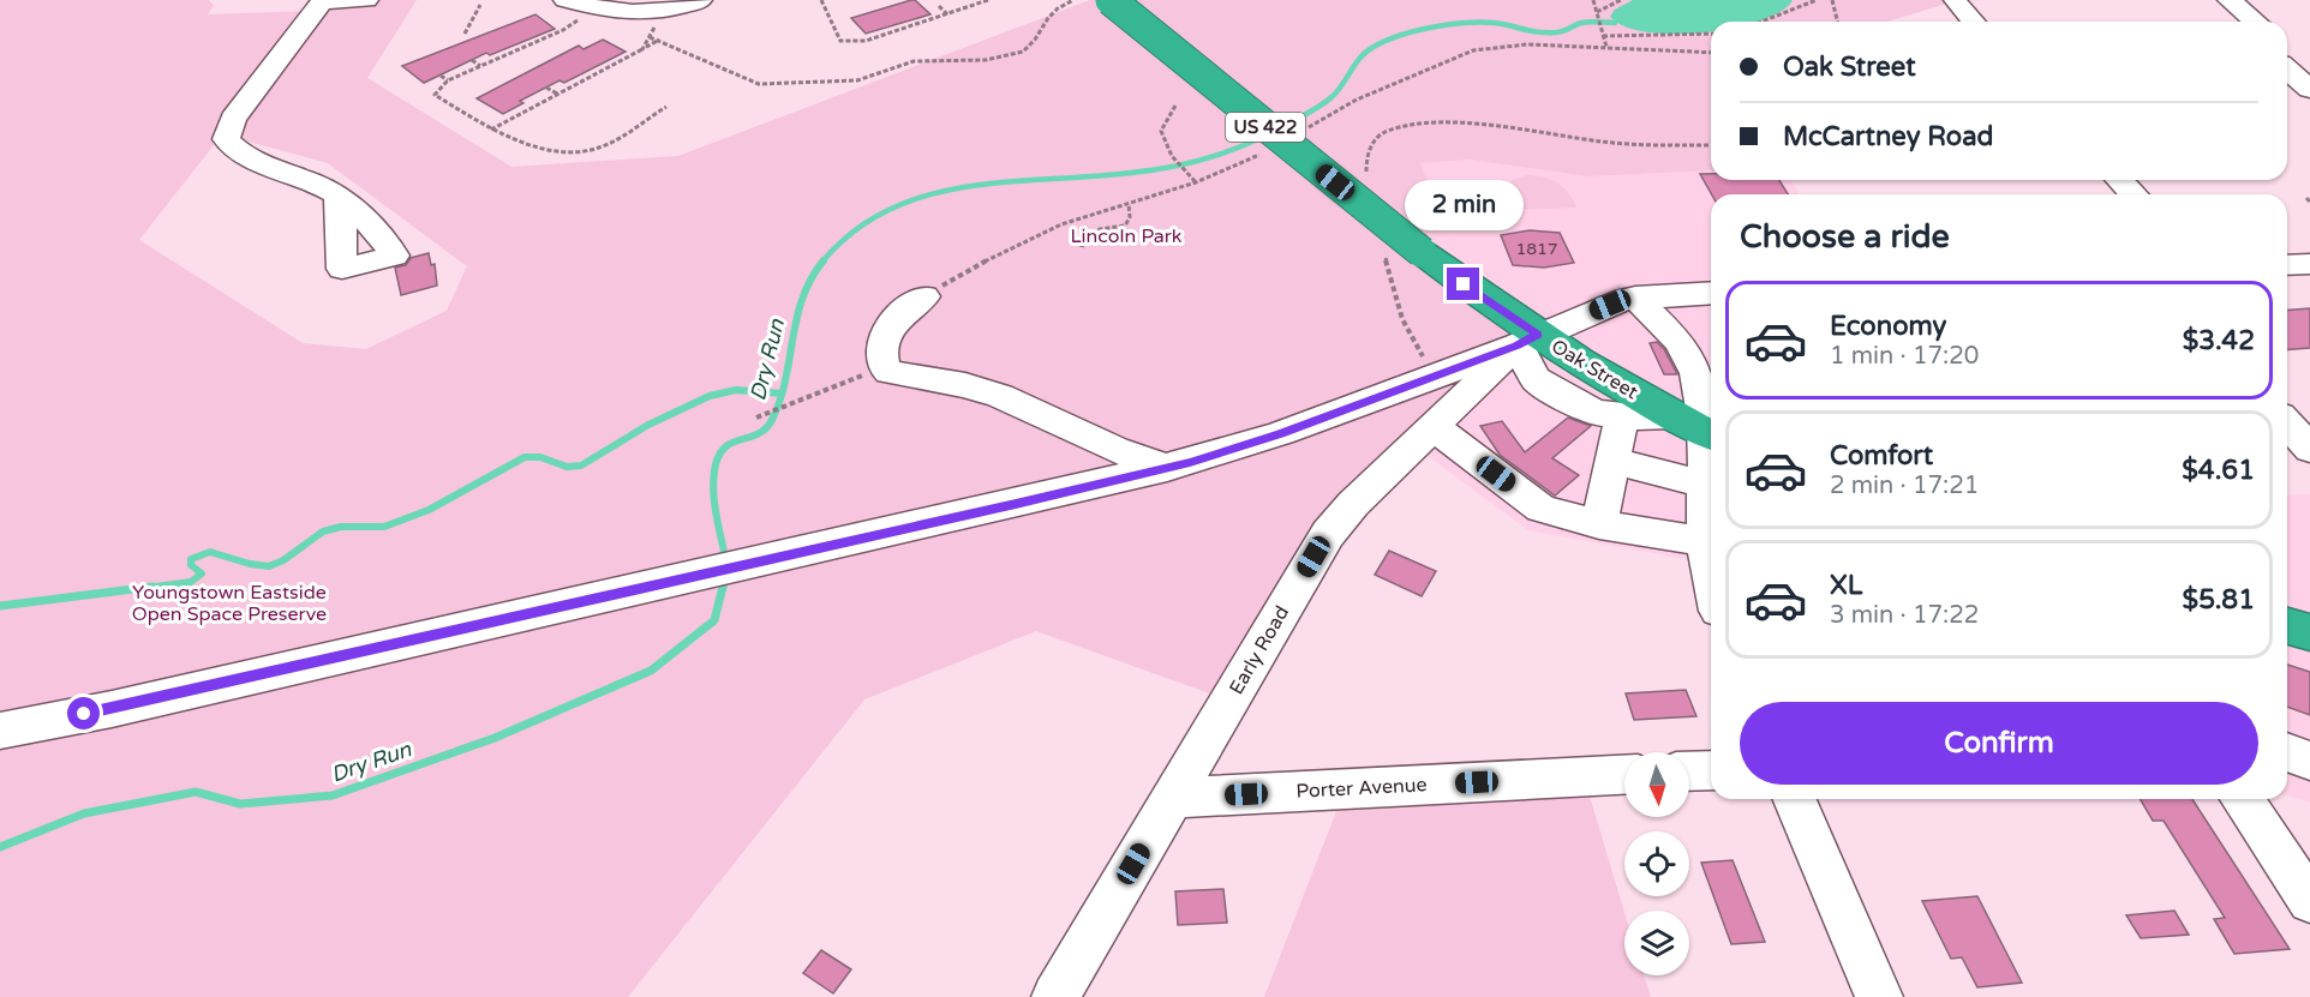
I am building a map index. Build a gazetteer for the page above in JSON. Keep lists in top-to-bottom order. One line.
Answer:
{"streets":{"highway":["US 422","Oak Street"],"street":["Early Road","Porter Avenue"]},"crossings":[["US 422","Oak Street"],["US 422","Early Road"],["Oak Street","Early Road"],["Early Road","Porter Avenue"]],"water":["Dry Run"],"parks":["Lincoln Park","Youngstown Eastside Open Space Preserve"],"house_numbers":["1817"],"north":"bottom","page":{"banner":["Oak Street","McCartney Road"],"bubble":"2 min","heading":"Choose a ride","list":[{"name":"Economy","note":"1 min · 17:20","value":"$3.42"},{"name":"Comfort","note":"2 min · 17:21","value":"$4.61"},{"name":"XL","note":"3 min · 17:22","value":"$5.81"}],"buttons":"Confirm"}}
